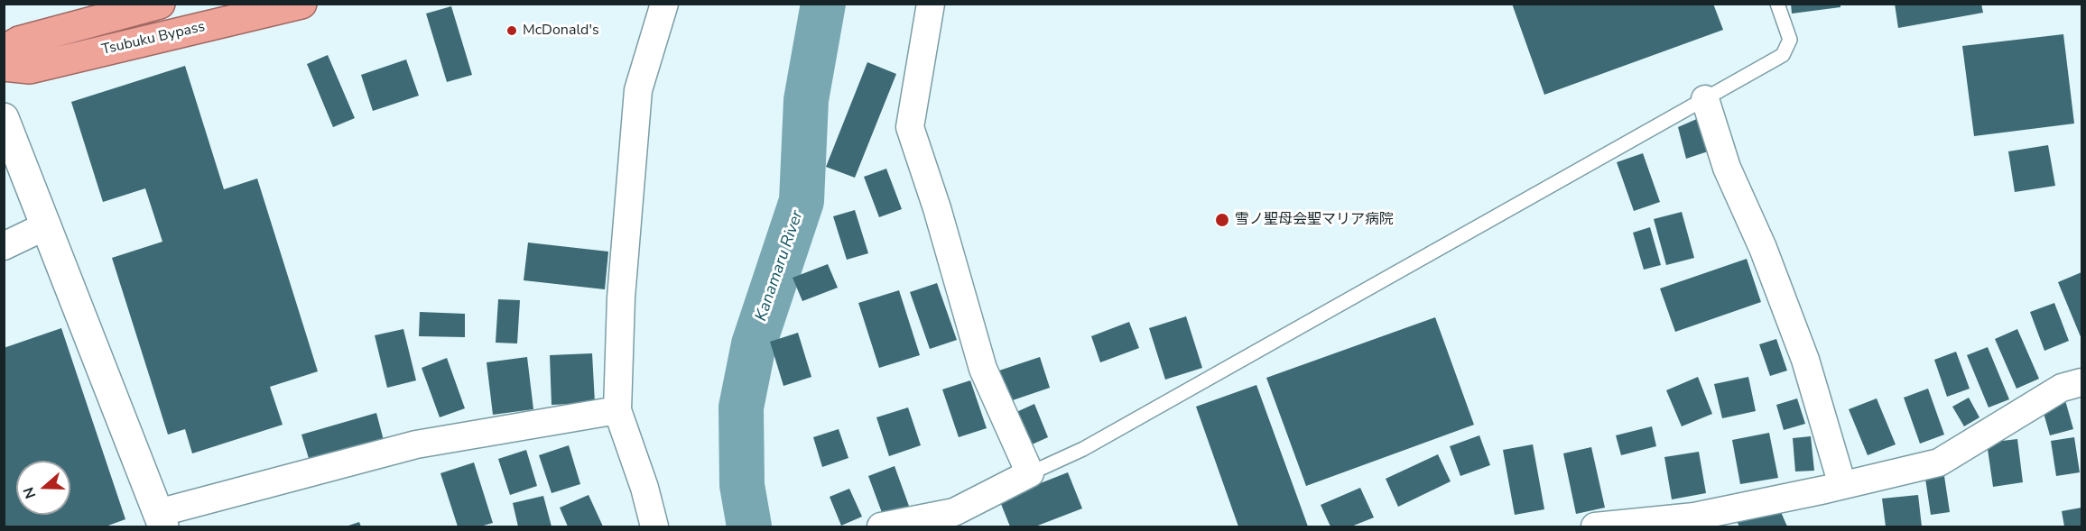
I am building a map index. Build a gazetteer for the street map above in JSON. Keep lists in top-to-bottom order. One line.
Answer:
{"streets":{"highway":["Tsubuku Bypass"]},"water":["Kanamaru River"],"places":["McDonald's","雪ノ聖母会聖マリア病院"],"north":"left"}
